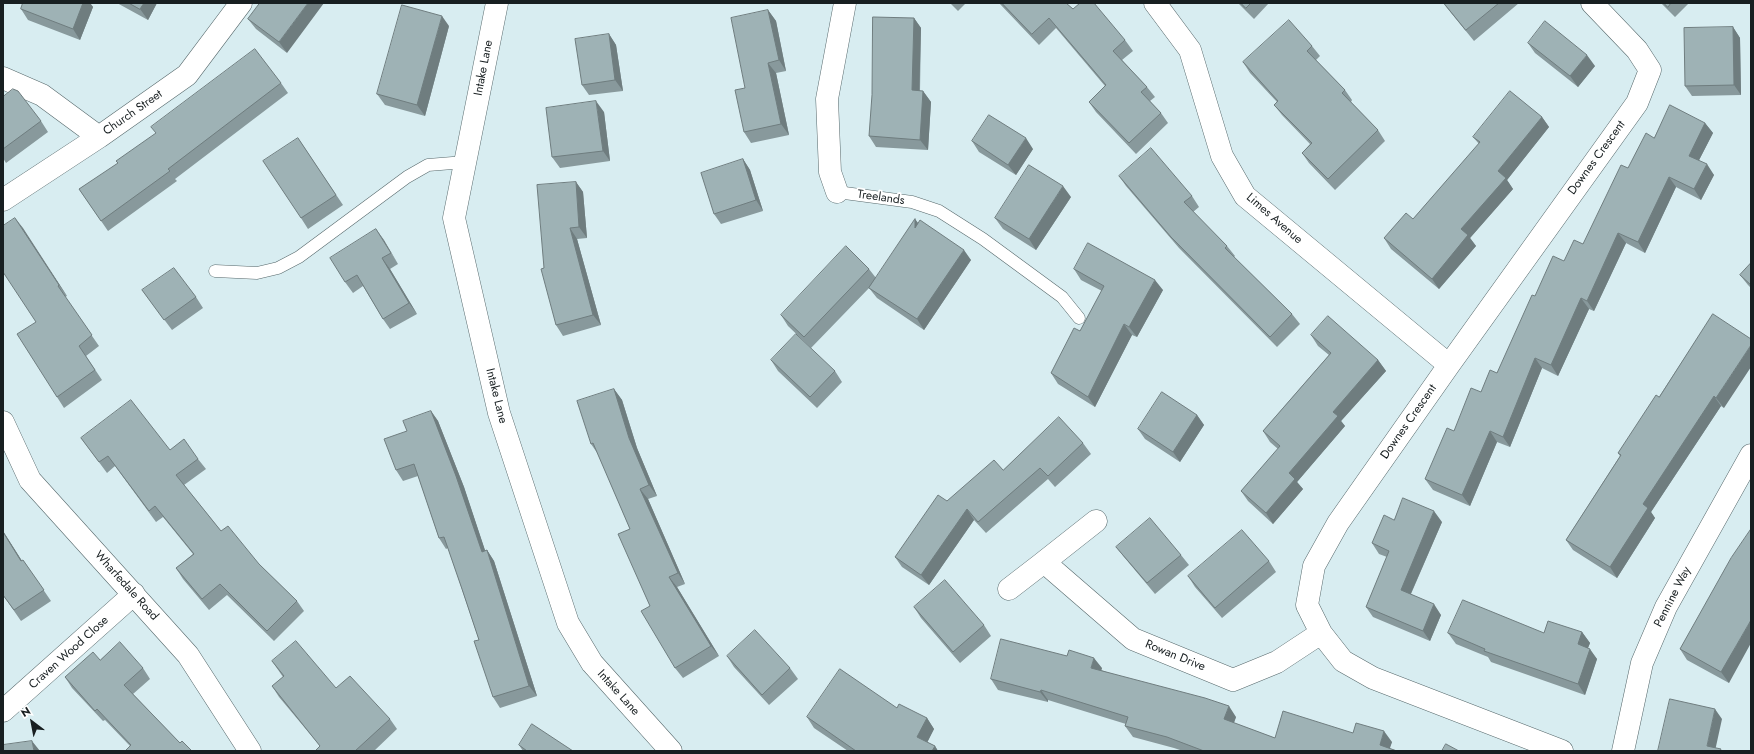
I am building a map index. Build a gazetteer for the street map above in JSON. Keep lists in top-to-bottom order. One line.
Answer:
{"streets":{"street":["Intake Lane","Church Street","Downes Crescent","Treelands","Limes Avenue","Wharfedale Road","Pennine Way","Craven Wood Close","Rowan Drive"]},"crossings":[["Downes Crescent","Limes Avenue"],["Downes Crescent","Rowan Drive"],["Wharfedale Road","Craven Wood Close"]],"north":"top left"}
